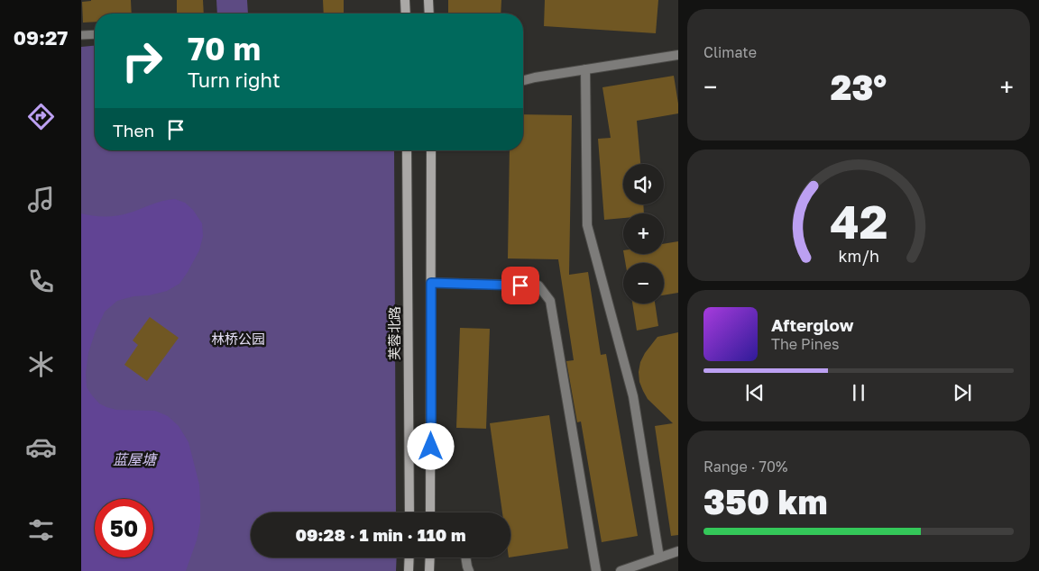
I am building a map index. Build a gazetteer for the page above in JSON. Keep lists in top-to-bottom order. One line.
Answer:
{"streets":{"main road":["芙蓉北路"]},"water":["蓝屋塘"],"parks":["林桥公园"],"page":{"tabs":"09:27","tile":["Climate",["Range · 70%","350 km"]],"turn":["70 m","Turn right"],"heat":["−","23°","+"],"then":"Then","map_buttons":["+","−"],"song":["Afterglow","The Pines"],"limit":"50","trip":"09:28 · 1 min · 110 m","gauge":["42","km/h"]}}
